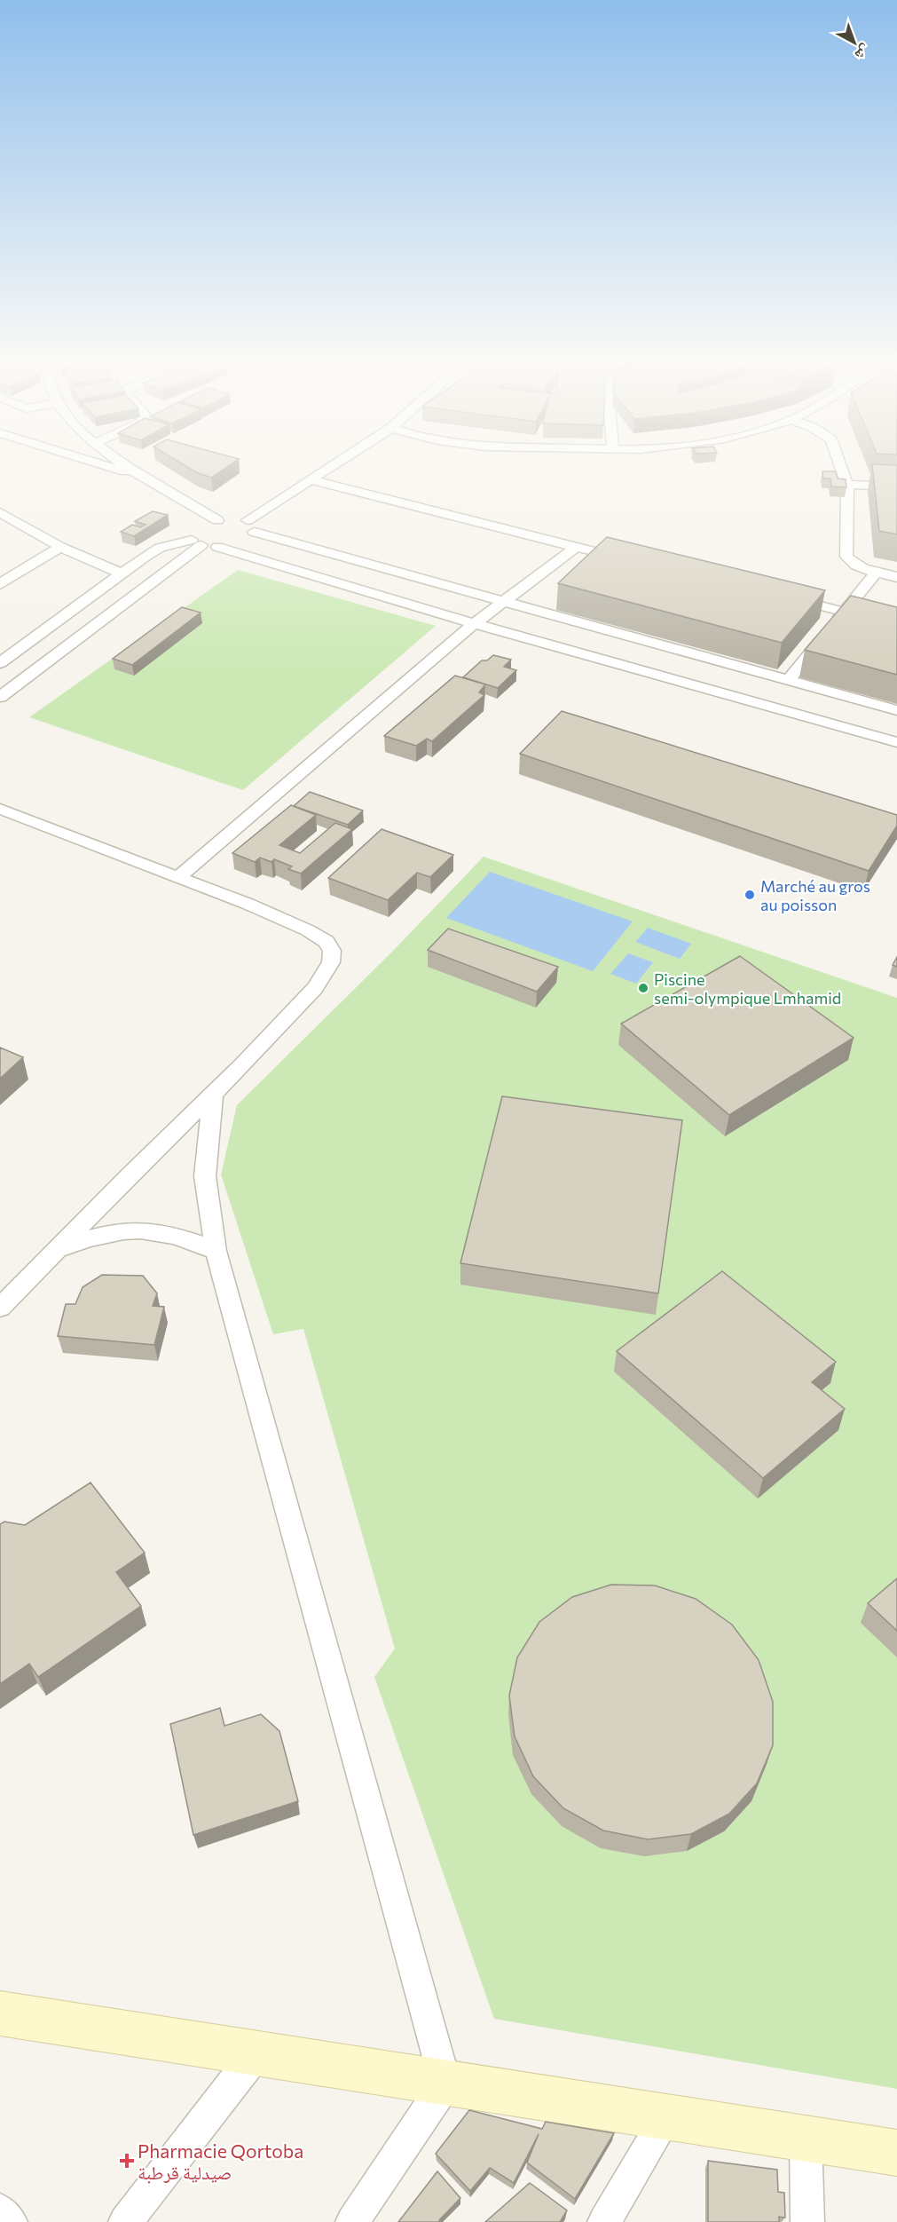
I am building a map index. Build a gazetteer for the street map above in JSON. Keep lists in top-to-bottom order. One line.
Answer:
{"places":{"other":["Marché au gros au poisson","Piscine semi-olympique Lmhamid"],"health":["Pharmacie Qortoba صيدلية قرطبة"]},"north":"bottom right"}
